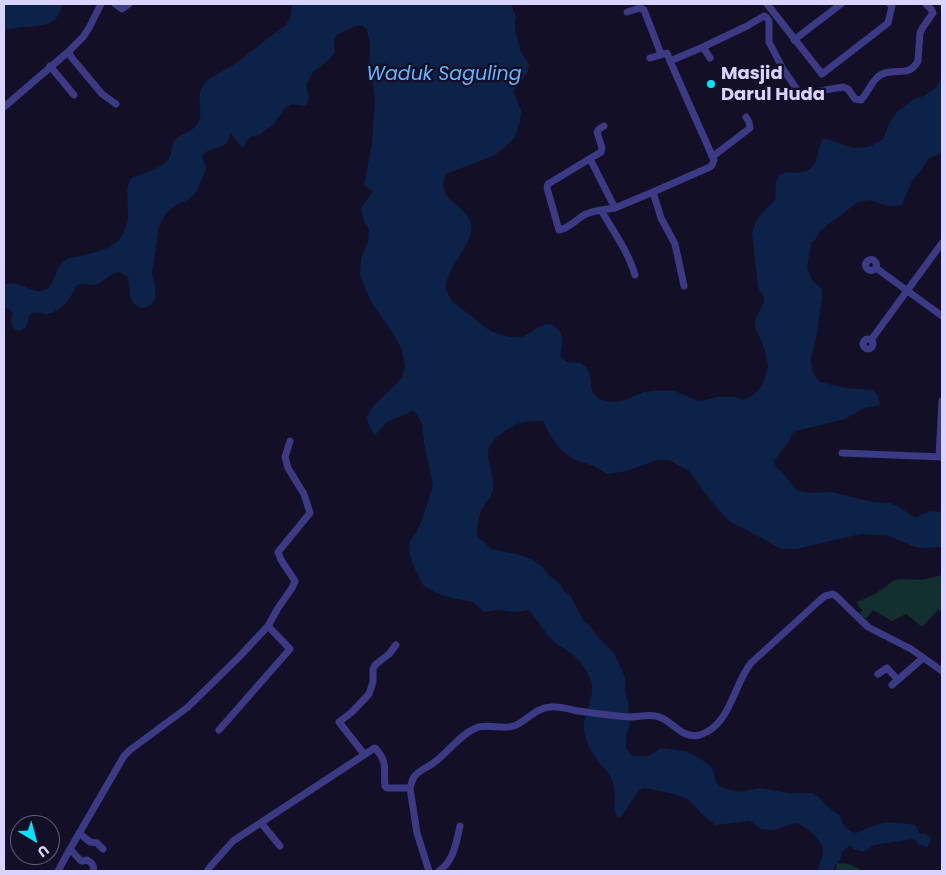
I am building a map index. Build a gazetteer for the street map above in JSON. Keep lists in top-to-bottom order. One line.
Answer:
{"water":["Waduk Saguling"],"places":["Masjid Darul Huda"],"north":"bottom right"}
